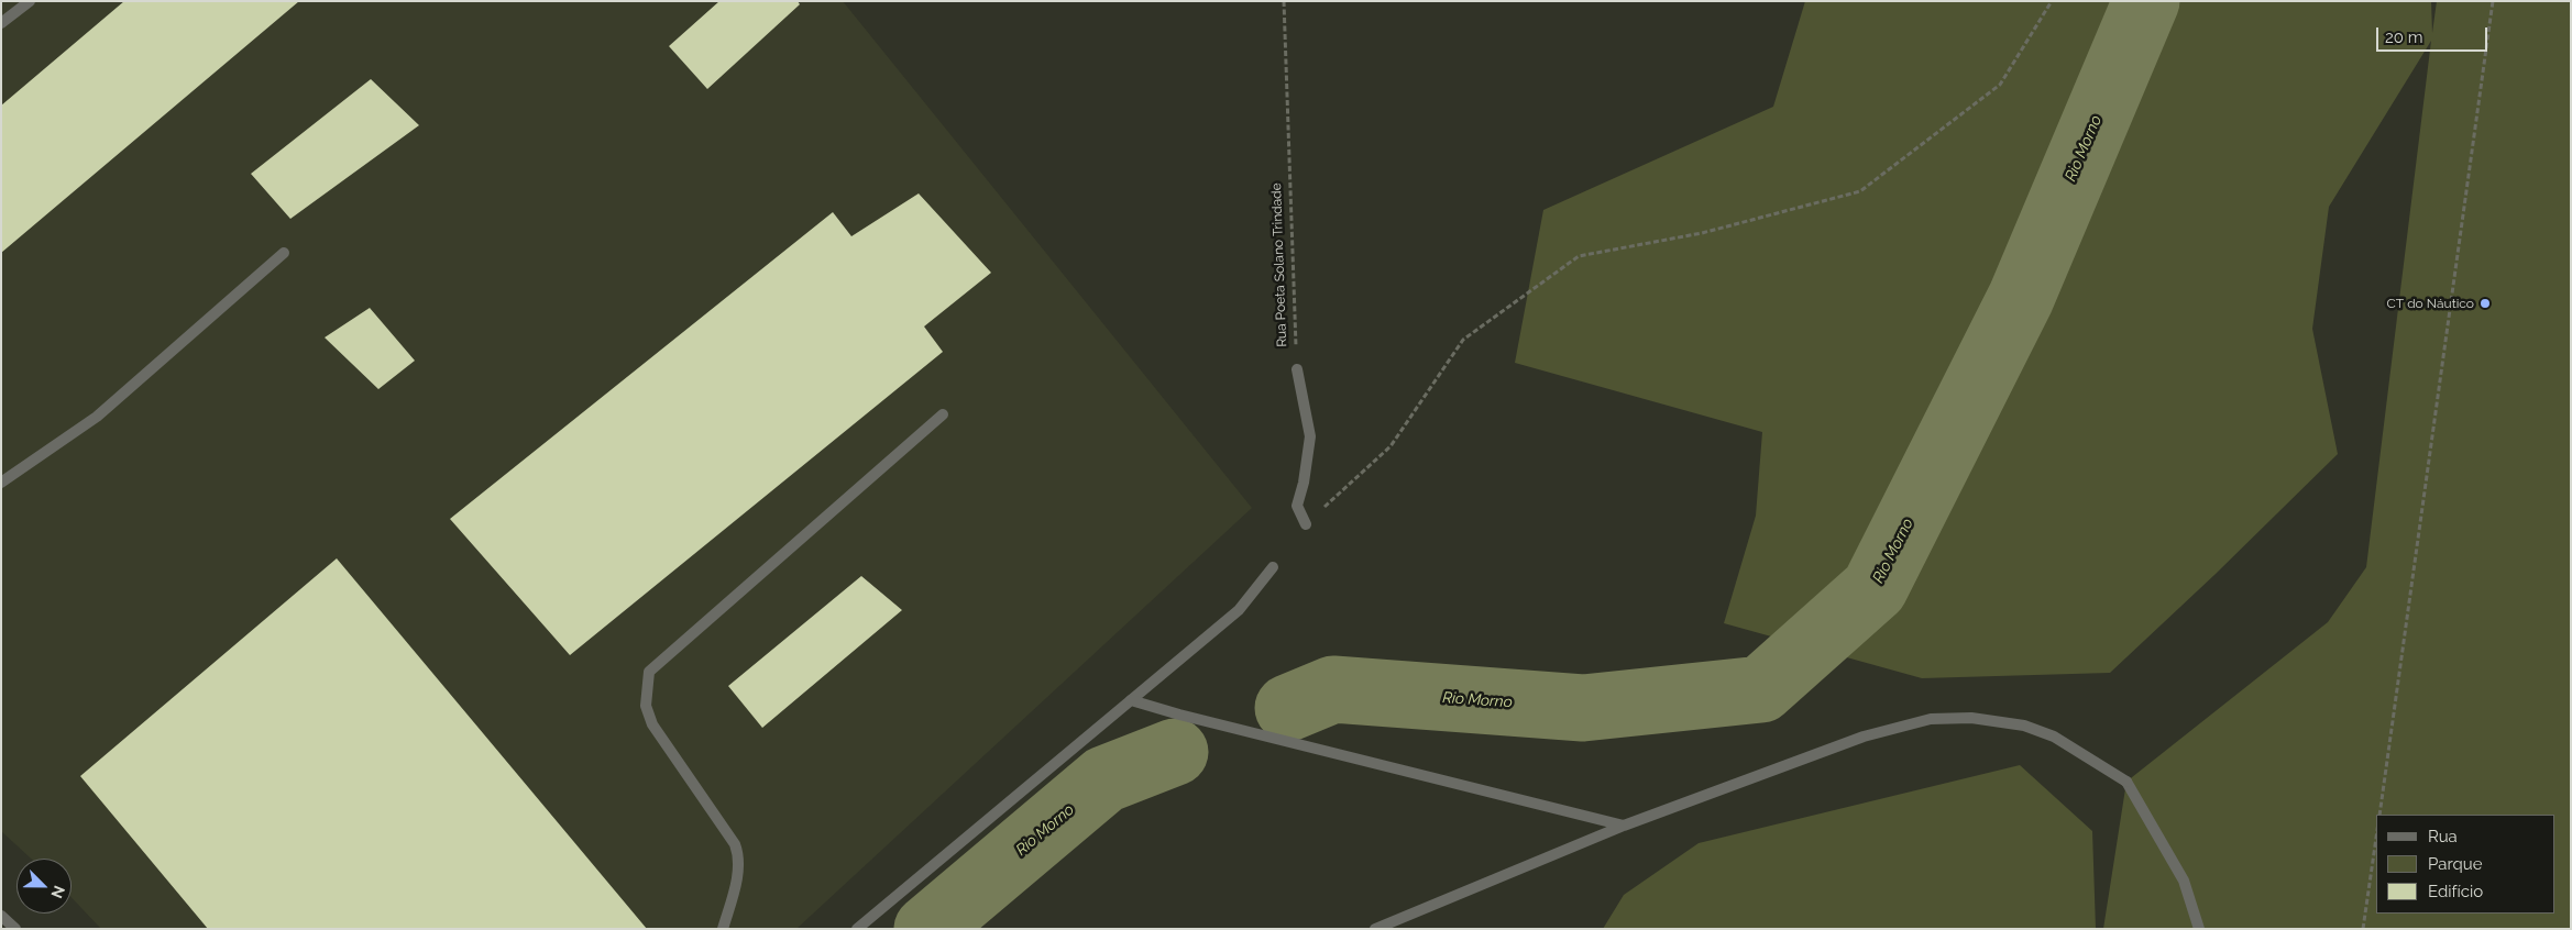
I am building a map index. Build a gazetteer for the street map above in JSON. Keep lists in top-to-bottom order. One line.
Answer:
{"streets":{"path":["Rua Poeta Solano Trindade"]},"water":["Rio Morno"],"places":["CT do Náutico"],"legend":["Rua","Parque","Edifício"],"scale_bar":"20 m","north":"bottom right"}
